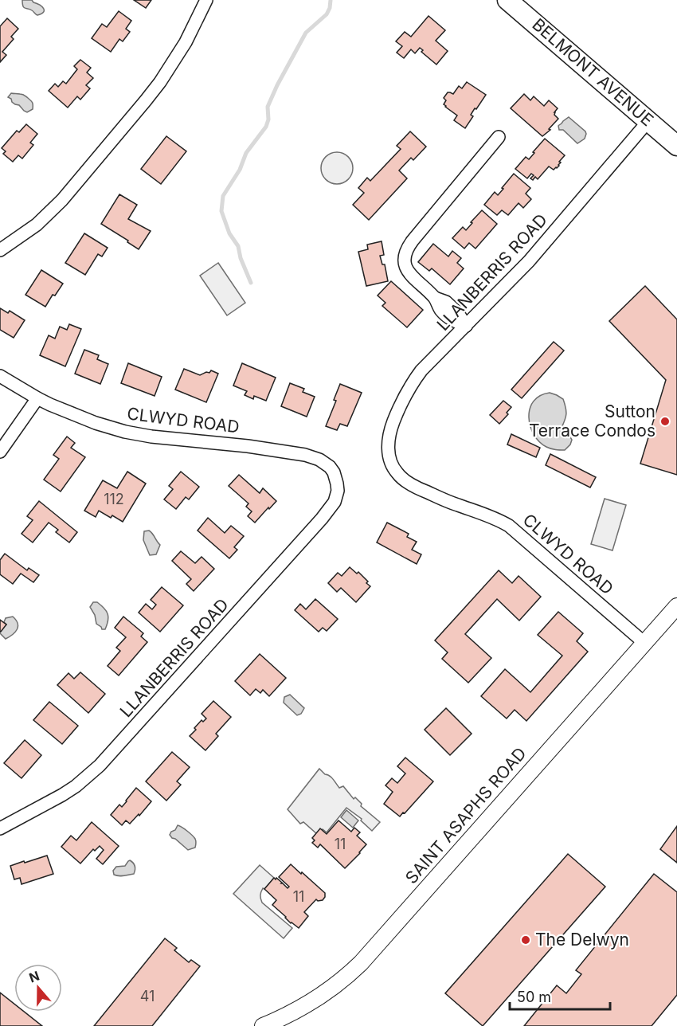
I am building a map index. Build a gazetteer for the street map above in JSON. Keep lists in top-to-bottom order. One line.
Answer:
{"streets":{"main road":["BELMONT AVENUE"],"street":["LLANBERRIS ROAD","CLWYD ROAD","SAINT ASAPHS ROAD"]},"crossings":[["BELMONT AVENUE","LLANBERRIS ROAD"],["LLANBERRIS ROAD","CLWYD ROAD"],["CLWYD ROAD","SAINT ASAPHS ROAD"]],"places":["Sutton Terrace Condos","The Delwyn"],"house_numbers":["112","11","11","41"],"scale_bar":"50 m","north":"top"}
